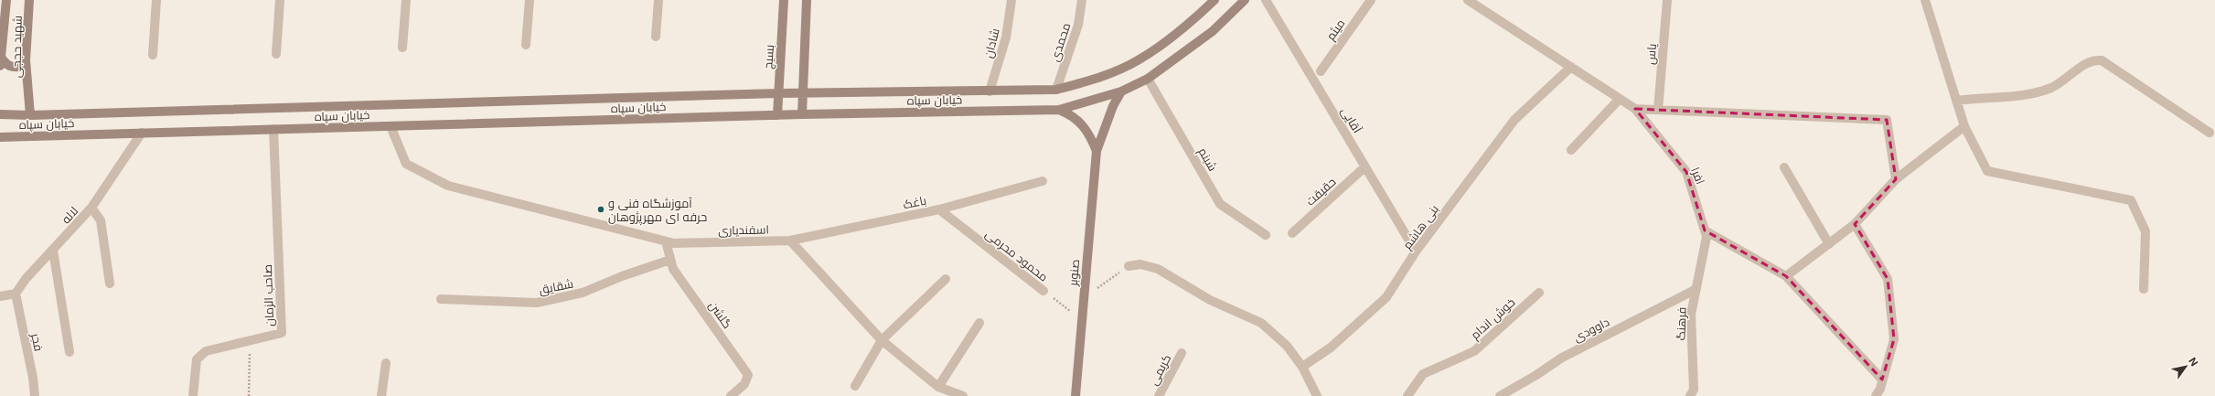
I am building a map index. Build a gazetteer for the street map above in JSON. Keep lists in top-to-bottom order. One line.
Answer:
{"streets":{"main road":["شهید حججی","بسیج","خیابان سپاه","صنوبر"],"street":["میثم","محمدی","شادان","یاس","آقایی","شبنم","افرا","حقیقت","باغک","لاله","بنی هاشم","اسفندیاری","محمود محرمی","شقایق","صاحب الزمان","گلشن","خوش اندام","فرهنگ","داوودی","فجر","کریمی"]},"crossings":[["محمدی","خیابان سپاه"],["شادان","خیابان سپاه"],["شهید حججی","خیابان سپاه"],["بسیج","خیابان سپاه"],["خیابان سپاه","شبنم"],["خیابان سپاه","لاله"],["خیابان سپاه","اسفندیاری"],["خیابان سپاه","صنوبر"],["خیابان سپاه","صاحب الزمان"],["آقایی","حقیقت"],["آقایی","بنی هاشم"],["افرا","بنی هاشم"],["افرا","فرهنگ"],["باغک","اسفندیاری"],["باغک","محمود محرمی"],["لاله","فجر"],["اسفندیاری","گلشن"],["محمود محرمی","صنوبر"],["شقایق","گلشن"],["فرهنگ","داوودی"]],"places":["آموزشگاه فنی و حرفه ای مهرپژوهان"],"north":"top right"}
